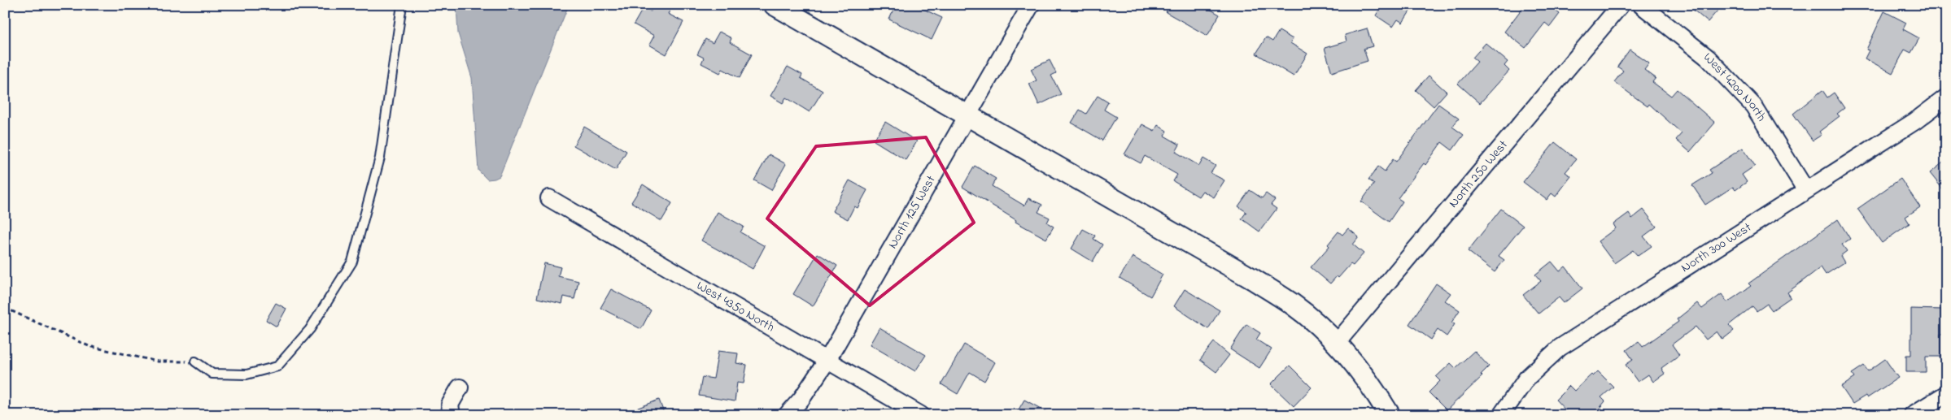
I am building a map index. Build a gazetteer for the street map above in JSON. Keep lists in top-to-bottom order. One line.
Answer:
{"streets":{"street":["West 4200 North","North 250 West","North 125 West","North 300 West","West 4350 North"]},"crossings":[["West 4200 North","North 300 West"],["North 125 West","West 4350 North"]]}
